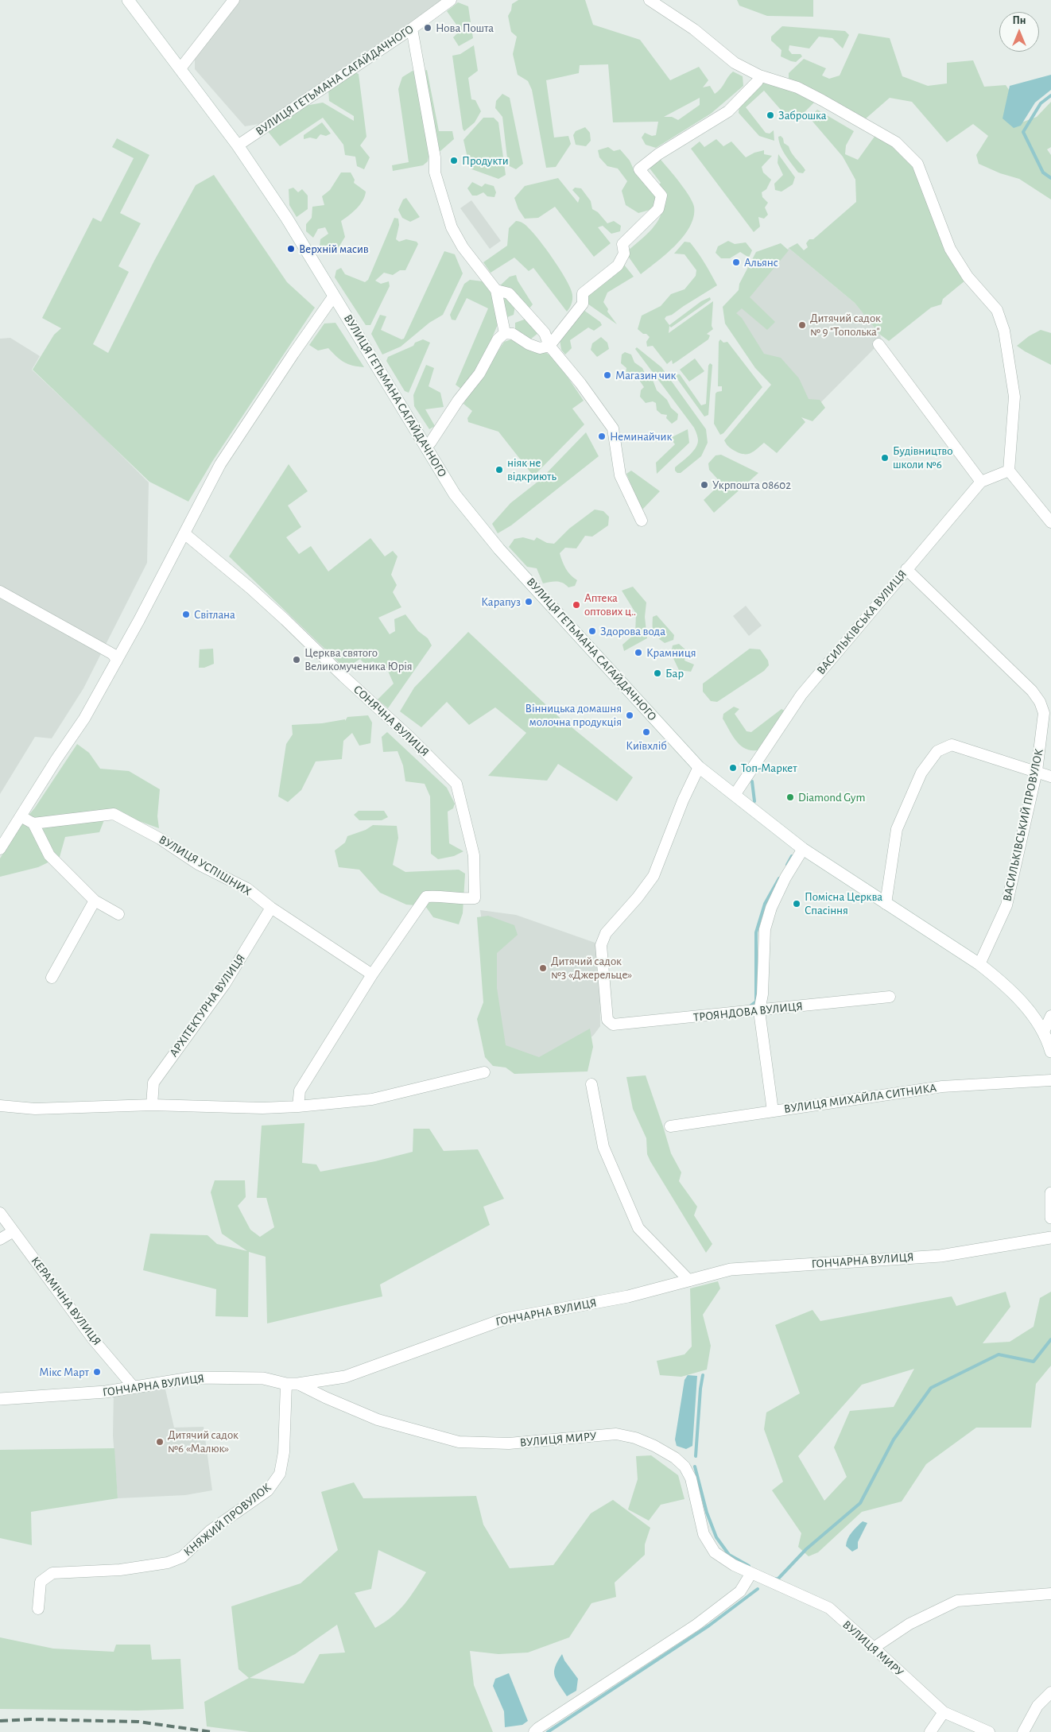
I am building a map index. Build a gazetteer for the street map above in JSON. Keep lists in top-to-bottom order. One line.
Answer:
{"streets":{"main road":["ВУЛИЦЯ ГЕТЬМАНА САГАЙДАЧНОГО","ГОНЧАРНА ВУЛИЦЯ"],"street":["ВАСИЛЬКІВСЬКА ВУЛИЦЯ","СОНЯЧНА ВУЛИЦЯ","ВАСИЛЬКІВСЬКИЙ ПРОВУЛОК","ВУЛИЦЯ УСПІШНИХ","АРХІТЕКТУРНА ВУЛИЦЯ","ТРОЯНДОВА ВУЛИЦЯ","ВУЛИЦЯ МИХАЙЛА СИТНИКА","КЕРАМІЧНА ВУЛИЦЯ","ВУЛИЦЯ МИРУ","КНЯЖИЙ ПРОВУЛОК"]},"crossings":[["ВУЛИЦЯ ГЕТЬМАНА САГАЙДАЧНОГО","ВАСИЛЬКІВСЬКА ВУЛИЦЯ"],["ВУЛИЦЯ ГЕТЬМАНА САГАЙДАЧНОГО","ВАСИЛЬКІВСЬКИЙ ПРОВУЛОК"],["ВУЛИЦЯ ГЕТЬМАНА САГАЙДАЧНОГО","ТРОЯНДОВА ВУЛИЦЯ"],["ВАСИЛЬКІВСЬКА ВУЛИЦЯ","ВАСИЛЬКІВСЬКИЙ ПРОВУЛОК"],["СОНЯЧНА ВУЛИЦЯ","ВУЛИЦЯ УСПІШНИХ"],["ВУЛИЦЯ УСПІШНИХ","АРХІТЕКТУРНА ВУЛИЦЯ"],["ГОНЧАРНА ВУЛИЦЯ","КЕРАМІЧНА ВУЛИЦЯ"],["ГОНЧАРНА ВУЛИЦЯ","ВУЛИЦЯ МИРУ"],["ГОНЧАРНА ВУЛИЦЯ","КНЯЖИЙ ПРОВУЛОК"],["ВУЛИЦЯ МИРУ","КНЯЖИЙ ПРОВУЛОК"]],"places":["Нова Пошта","Заброшка","Продукти","Верхній масив","Альянс","Дитячий садок № 9 \"Тополька\"","Магазин чик","Неминайчик","Будівництво школи №6","ніяк не відкриють","Укрпошта 08602","Карапуз","Аптека оптових ц‥","Світлана","Здорова вода","Крамниця","Церква святого Великомученика Юрія","Бар","Вінницька домашня молочна продукція","Київхліб","Топ-Маркет","Diamond Gym","Помісна Церква Спасіння","Дитячий садок №3 «Джерельце»","Мікс Март","Дитячий садок №6 «Малюк»"],"north":"top"}
